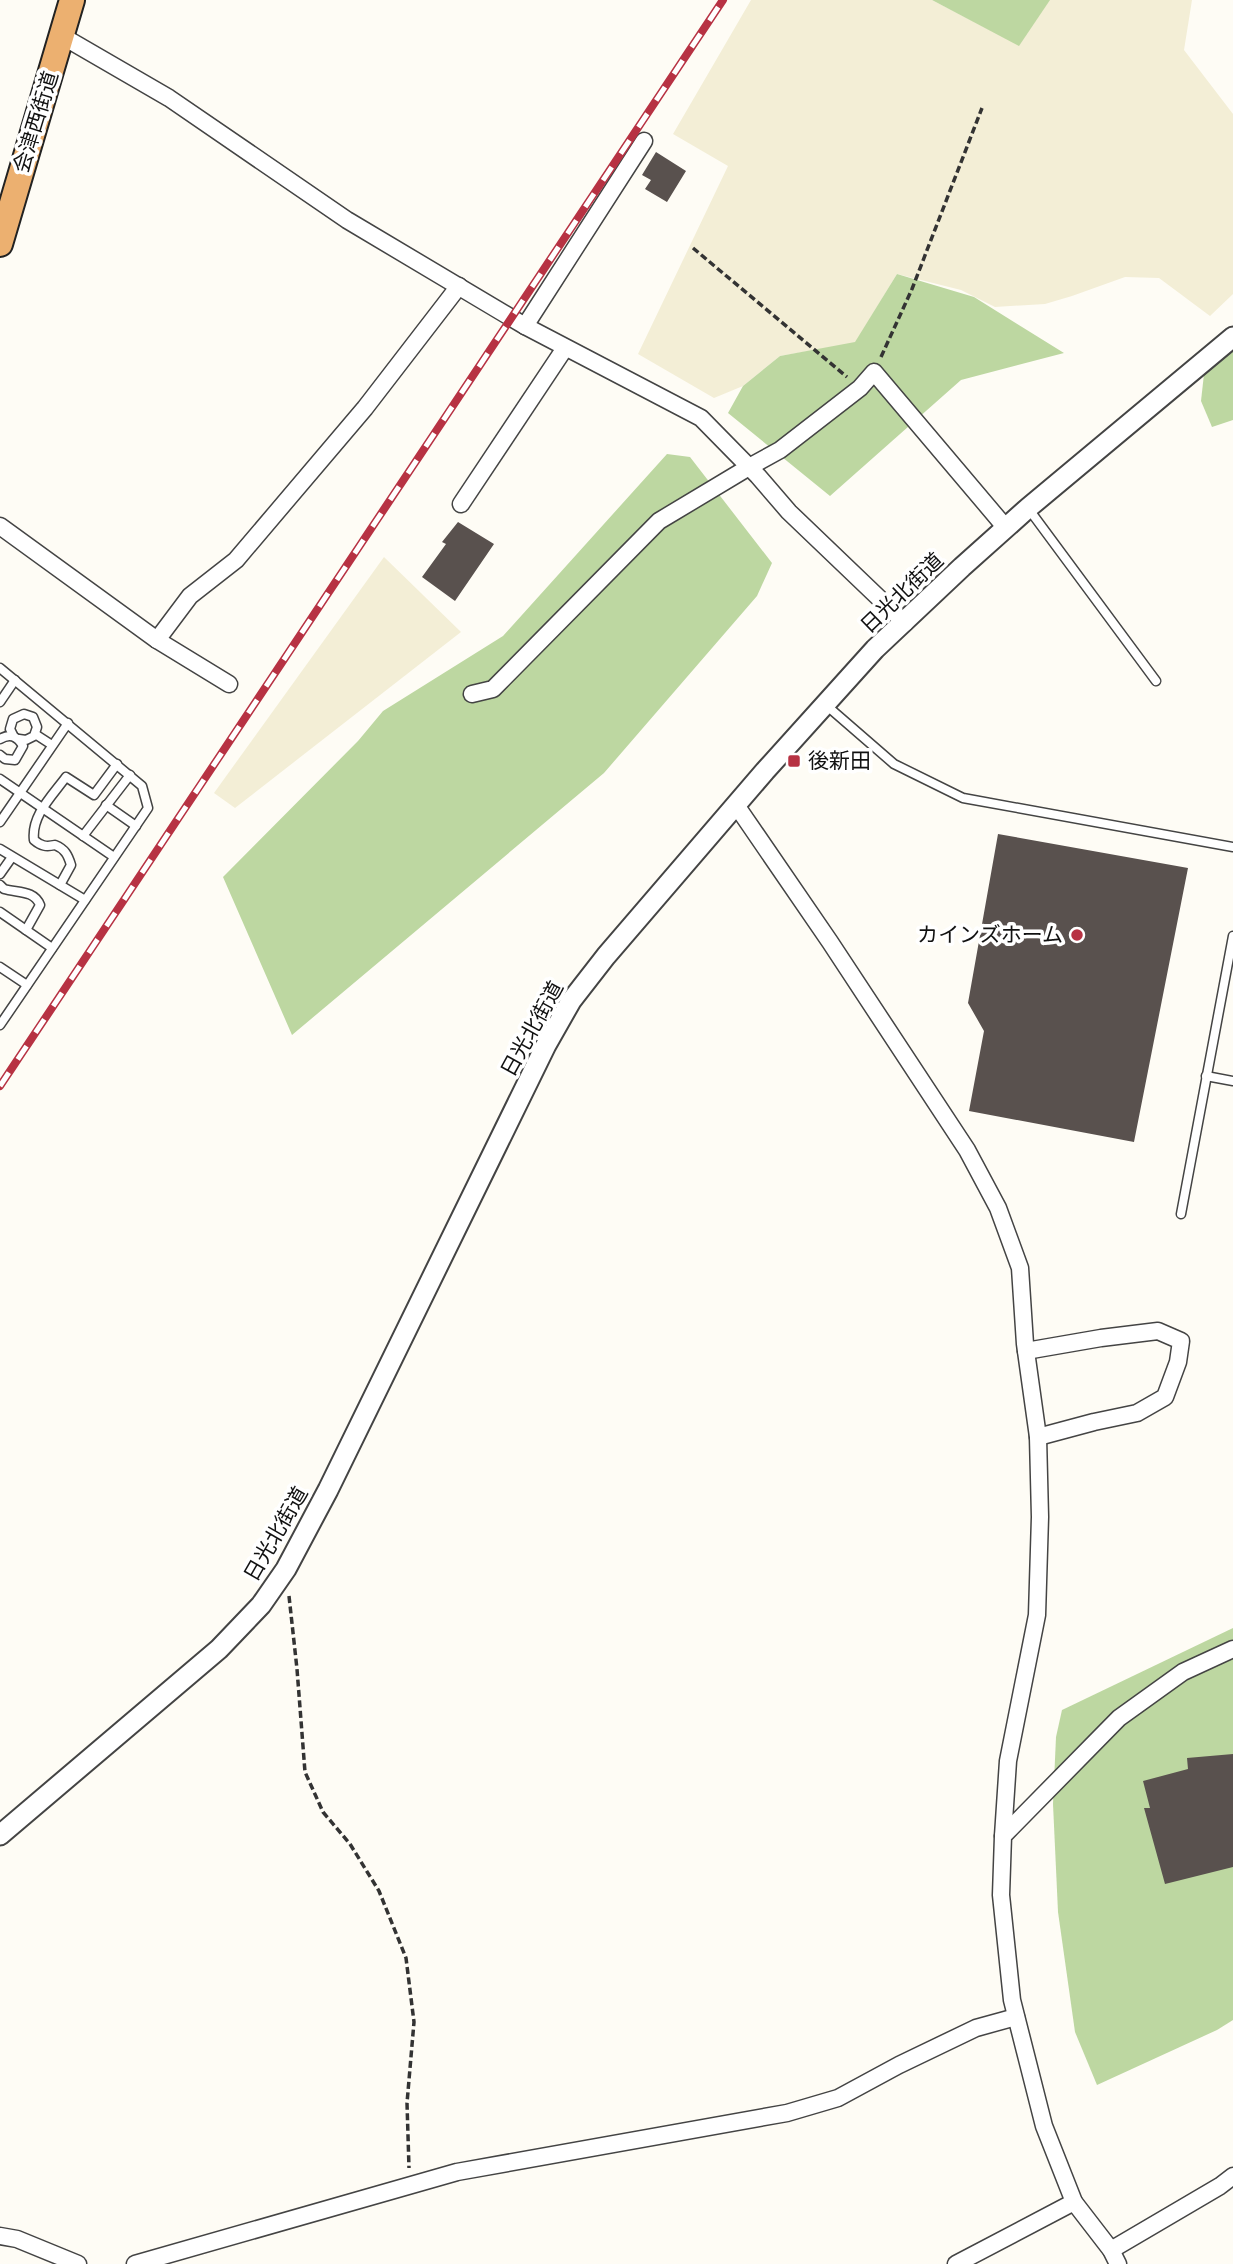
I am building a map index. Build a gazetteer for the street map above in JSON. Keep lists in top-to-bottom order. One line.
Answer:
{"streets":{"highway":["会津西街道"],"street":["日光北街道"]},"places":{"transit":["後新田"],"other":["カインズホーム"]}}
